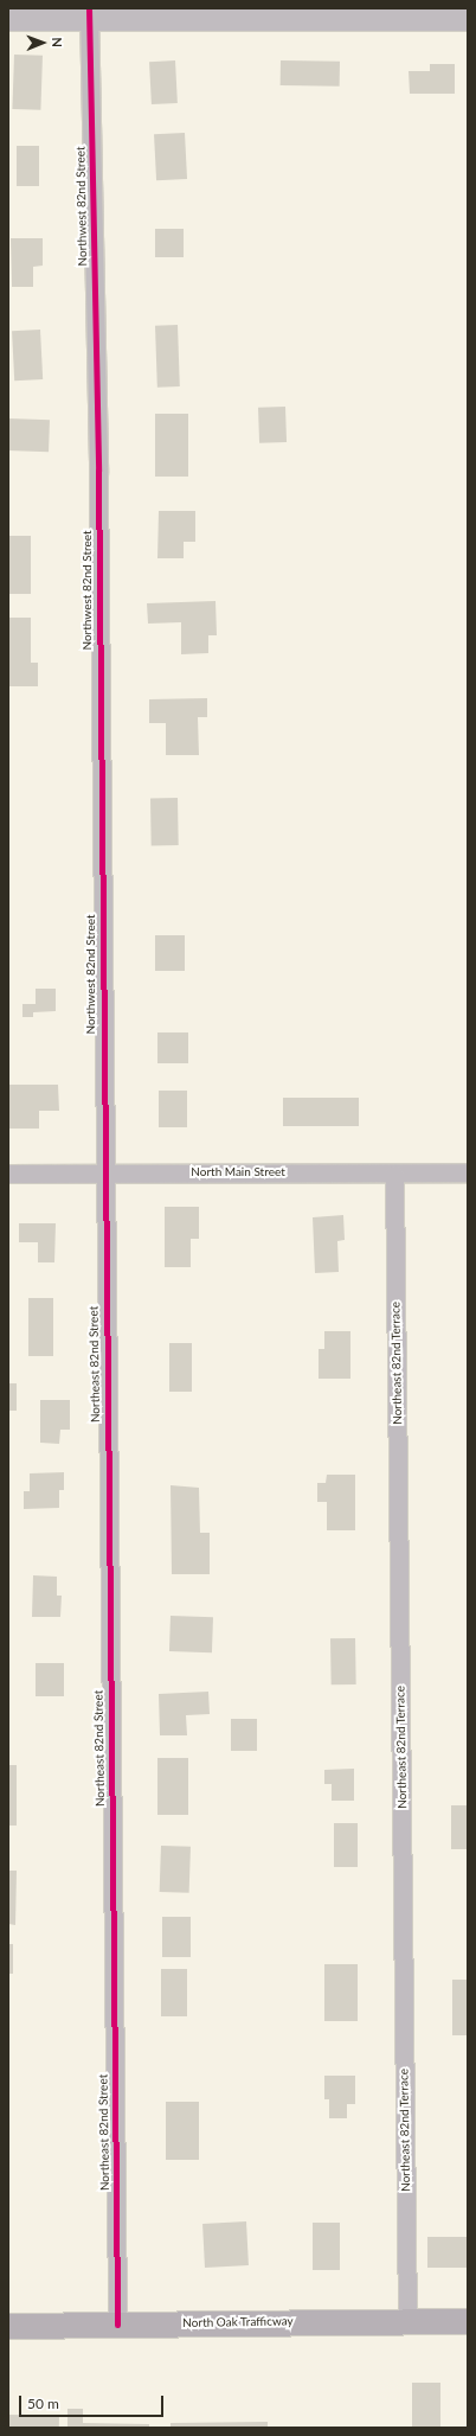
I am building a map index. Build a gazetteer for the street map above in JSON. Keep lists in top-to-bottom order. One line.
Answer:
{"streets":{"main road":["North Oak Trafficway"],"street":["Northwest 82nd Street","North Main Street","Northeast 82nd Terrace","Northeast 82nd Street"]},"crossings":[["Northwest 82nd Street","North Main Street"],["Northwest 82nd Street","Northeast 82nd Street"],["North Main Street","Northeast 82nd Terrace"],["North Main Street","Northeast 82nd Street"],["Northeast 82nd Terrace","North Oak Trafficway"],["Northeast 82nd Street","North Oak Trafficway"]],"scale_bar":"50 m","north":"right"}
